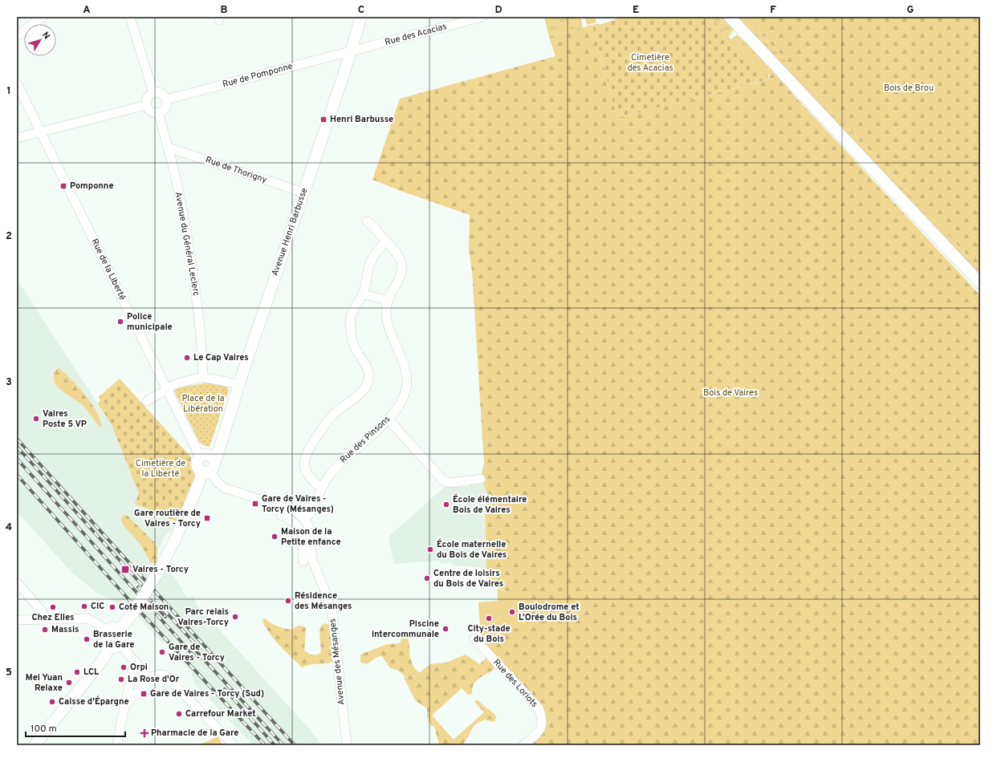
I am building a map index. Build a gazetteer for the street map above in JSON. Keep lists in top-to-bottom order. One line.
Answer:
{"streets":{"main road":["Avenue Henri Barbusse"],"street":["Rue des Acacias","Rue de Pomponne","Rue de Thorigny","Avenue du Général Leclerc","Rue de la Liberté","Rue des Pinsons","Avenue des Mésanges","Rue des Loriots"]},"crossings":[["Rue des Acacias","Rue de Pomponne"],["Rue des Acacias","Avenue Henri Barbusse"],["Rue de Pomponne","Avenue Henri Barbusse"],["Rue de Pomponne","Avenue du Général Leclerc"],["Rue de Thorigny","Avenue Henri Barbusse"],["Rue de Thorigny","Avenue du Général Leclerc"],["Avenue Henri Barbusse","Rue de la Liberté"],["Rue des Pinsons","Avenue des Mésanges"]],"parks":["Cimetière des Acacias","Bois de Brou","Bois de Vaires","Place de la Libération","Cimetière de la Liberté"],"places":{"transit":["Henri Barbusse","Pomponne","Gare de Vaires - Torcy (Mésanges)","Gare routière de Vaires - Torcy","Vaires - Torcy","Gare de Vaires - Torcy (Sud)"],"other":["Police municipale","Le Cap Vaires","Vaires Poste 5 VP","École élémentaire Bois de Vaires","Maison de la Petite enfance","École maternelle du Bois de Vaires","Centre de loisirs du Bois de Vaires","Résidence des Mésanges","CIC","Chez Elles","Coté Maison","Boulodrome et L’Orée du Bois","Parc relais Vaires-Torcy","City-stade du Bois","Piscine intercommunale","Massis","Brasserie de la Gare","Gare de Vaires - Torcy","Orpi","LCL","La Rose d'Or","Mei Yuan Relaxe","Caisse d'Épargne","Carrefour Market"],"health":["Pharmacie de la Gare"]},"scale_bar":"100 m","north":"top right","grid":{"columns":["A","B","C","D","E","F","G"],"rows":["1","2","3","4","5"]}}
